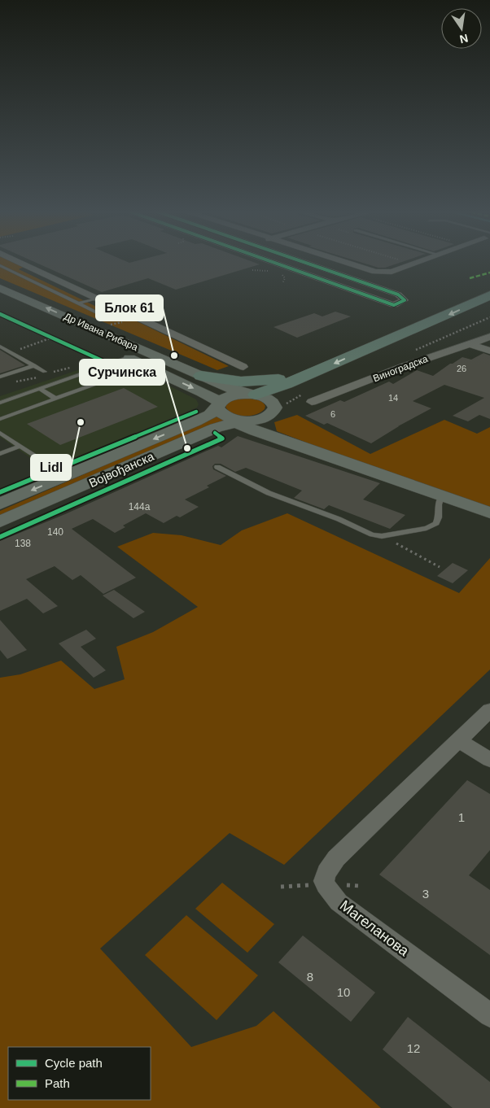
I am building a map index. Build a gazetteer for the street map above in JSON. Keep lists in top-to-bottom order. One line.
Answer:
{"streets":{"main road":["Др Ивана Рибара","Војвођанска"],"street":["Виноградска","Магеланова"]},"crossings":[["Др Ивана Рибара","Војвођанска"]],"places":["Блок 61","Lidl","Сурчинска"],"house_numbers":["26","14","6","144a","140","138","1","3","8","10","12"],"legend":["Cycle path","Path"],"north":"bottom"}
